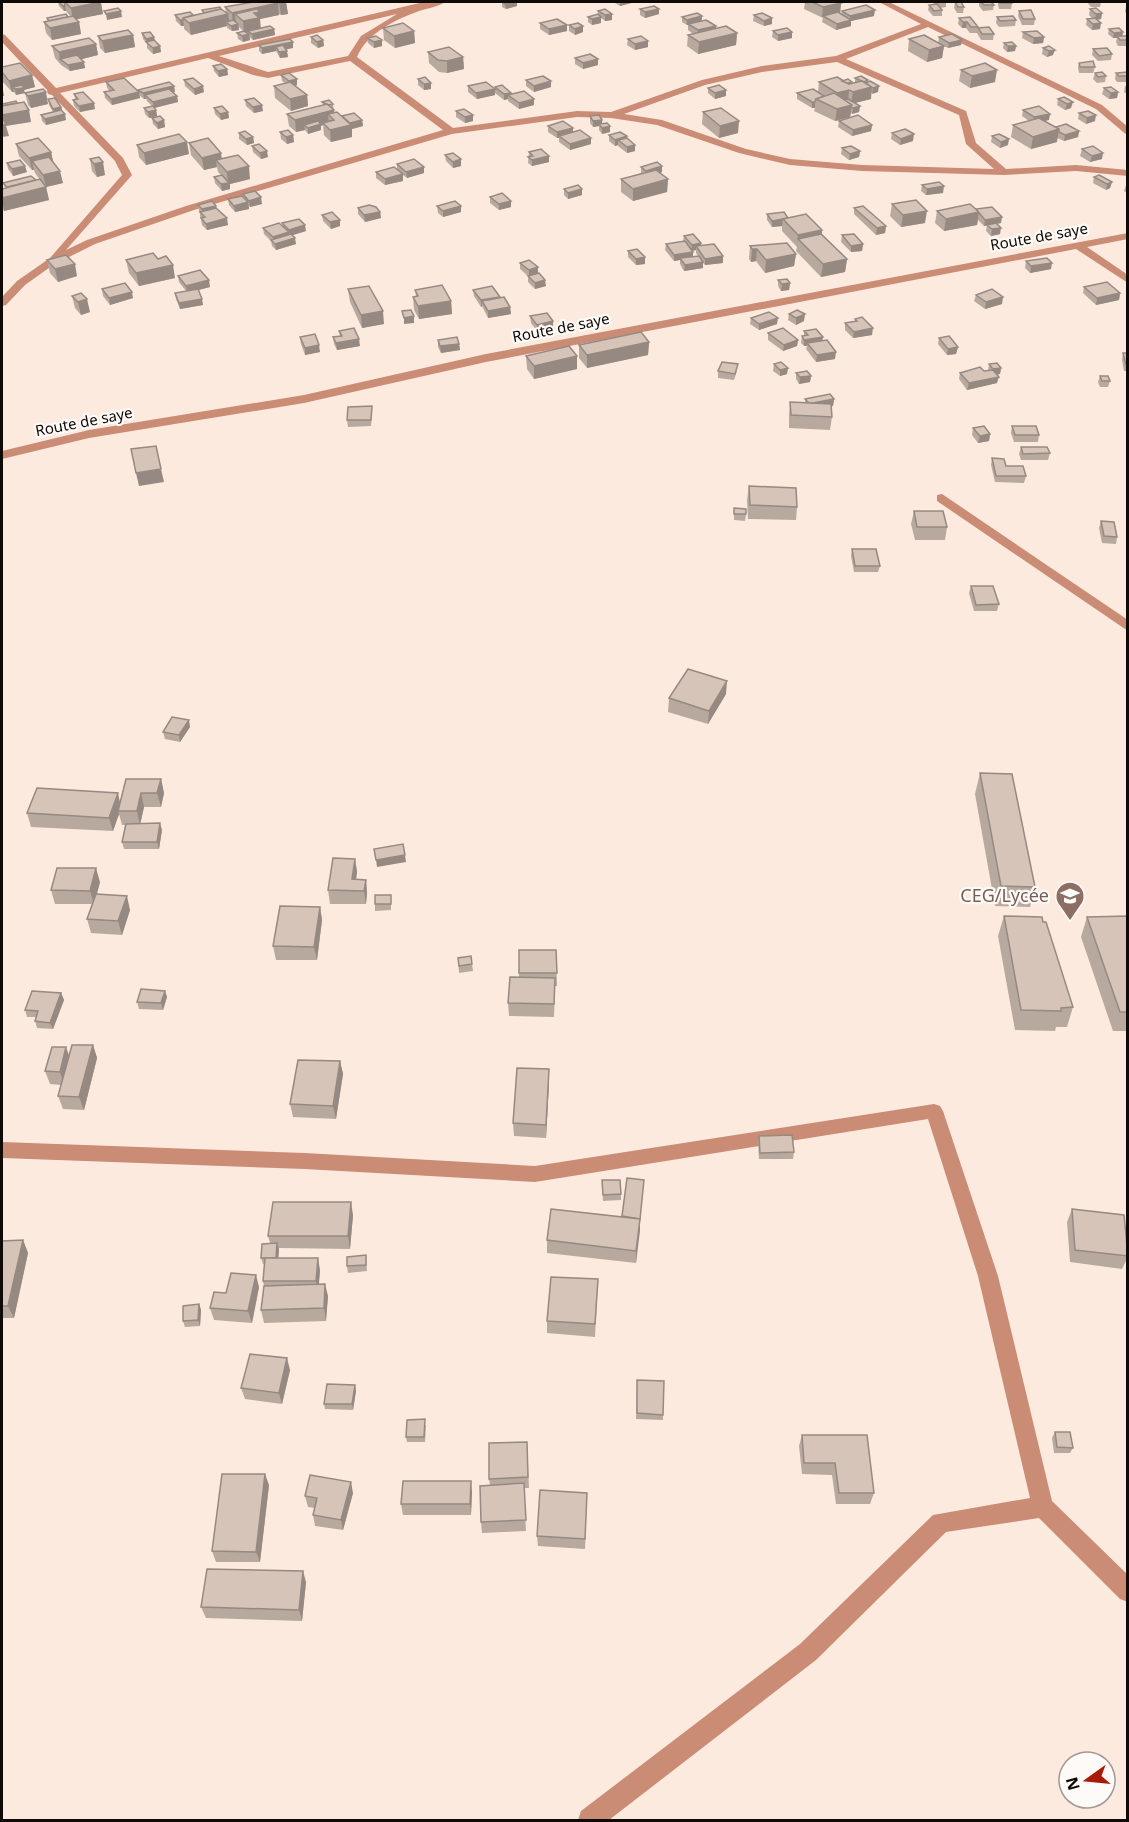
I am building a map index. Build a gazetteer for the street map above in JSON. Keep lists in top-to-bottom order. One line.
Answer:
{"streets":{"street":["Route de saye"]},"places":{"school or university":["CEG/Lycée"]},"north":"left"}
